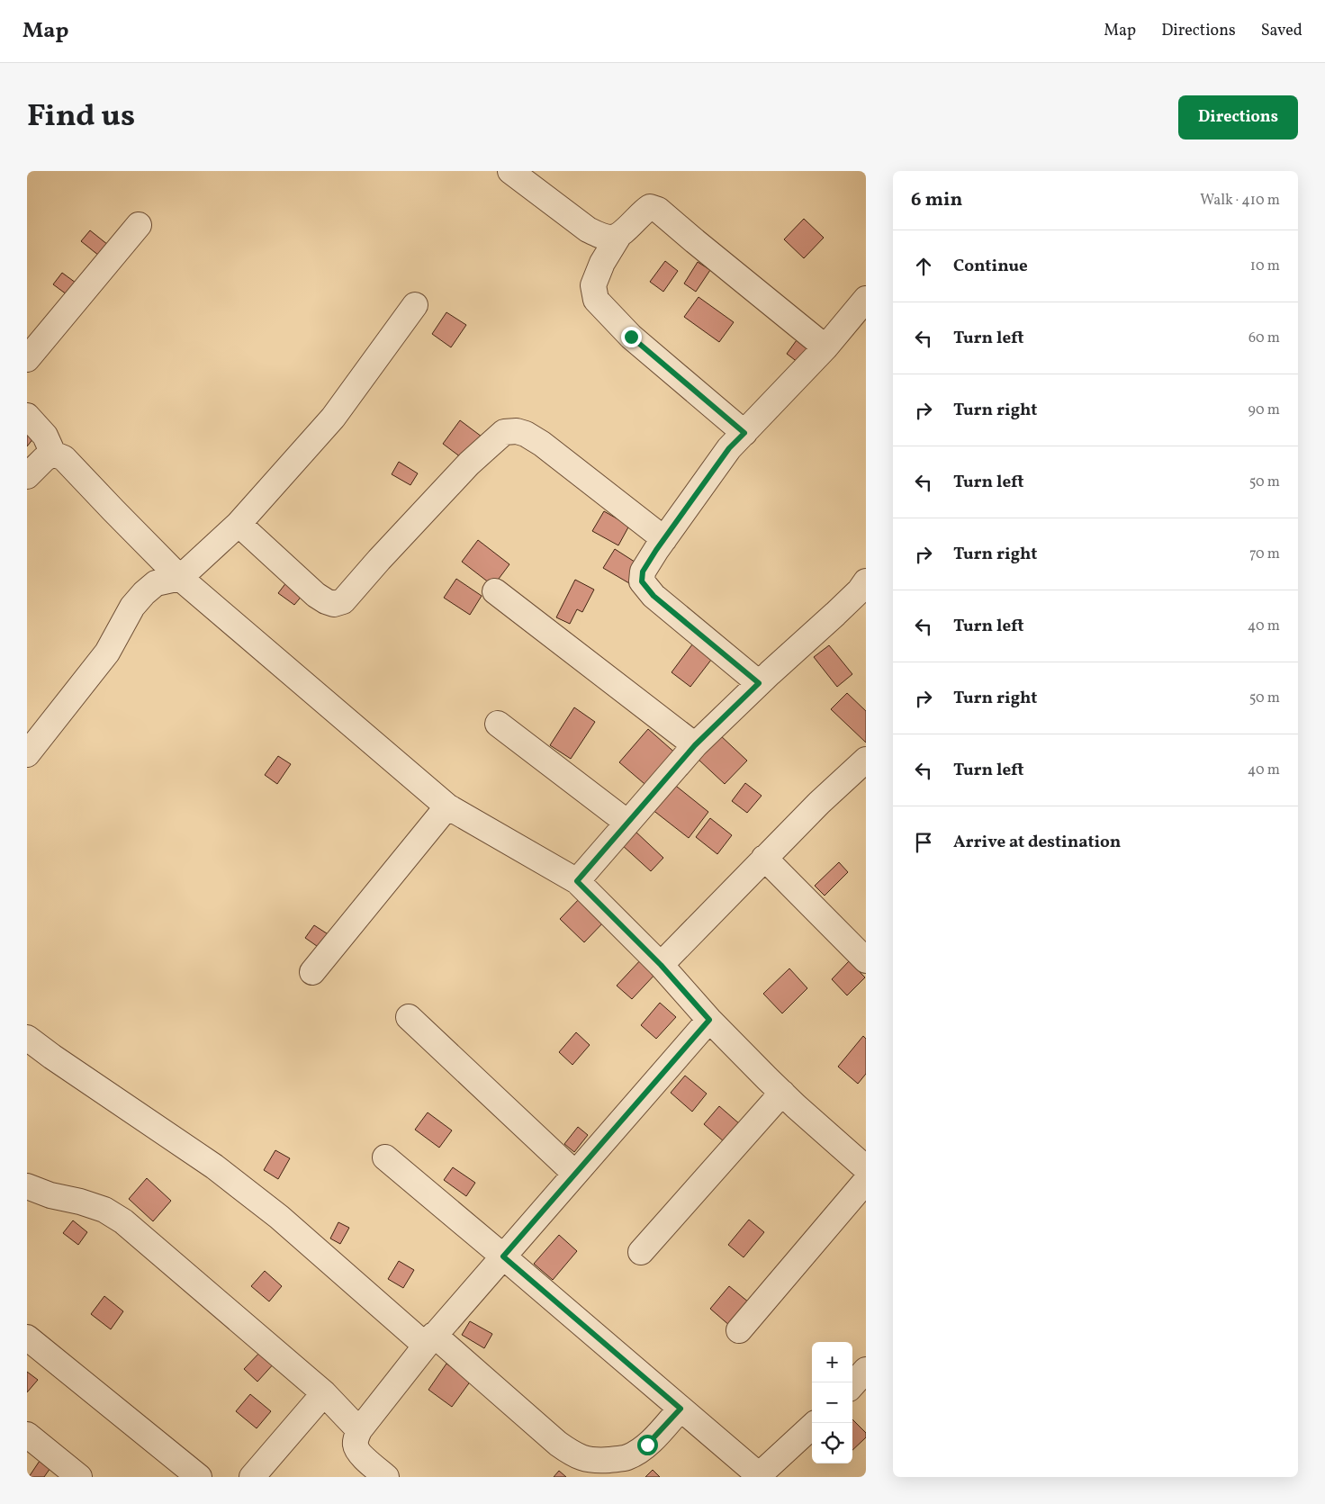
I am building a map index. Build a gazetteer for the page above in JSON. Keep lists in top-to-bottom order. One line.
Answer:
{"page":{"header":"Map","nav":["Map","Directions","Saved"],"title":"Find us","buttons":"Directions","heading":["6 min","Walk · 410 m"],"list":[["Continue","10 m"],["Turn left","60 m"],["Turn right","90 m"],["Turn left","50 m"],["Turn right","70 m"],["Turn left","40 m"],["Turn right","50 m"],["Turn left","40 m"],"Arrive at destination"],"map_buttons":["+","−"]}}
